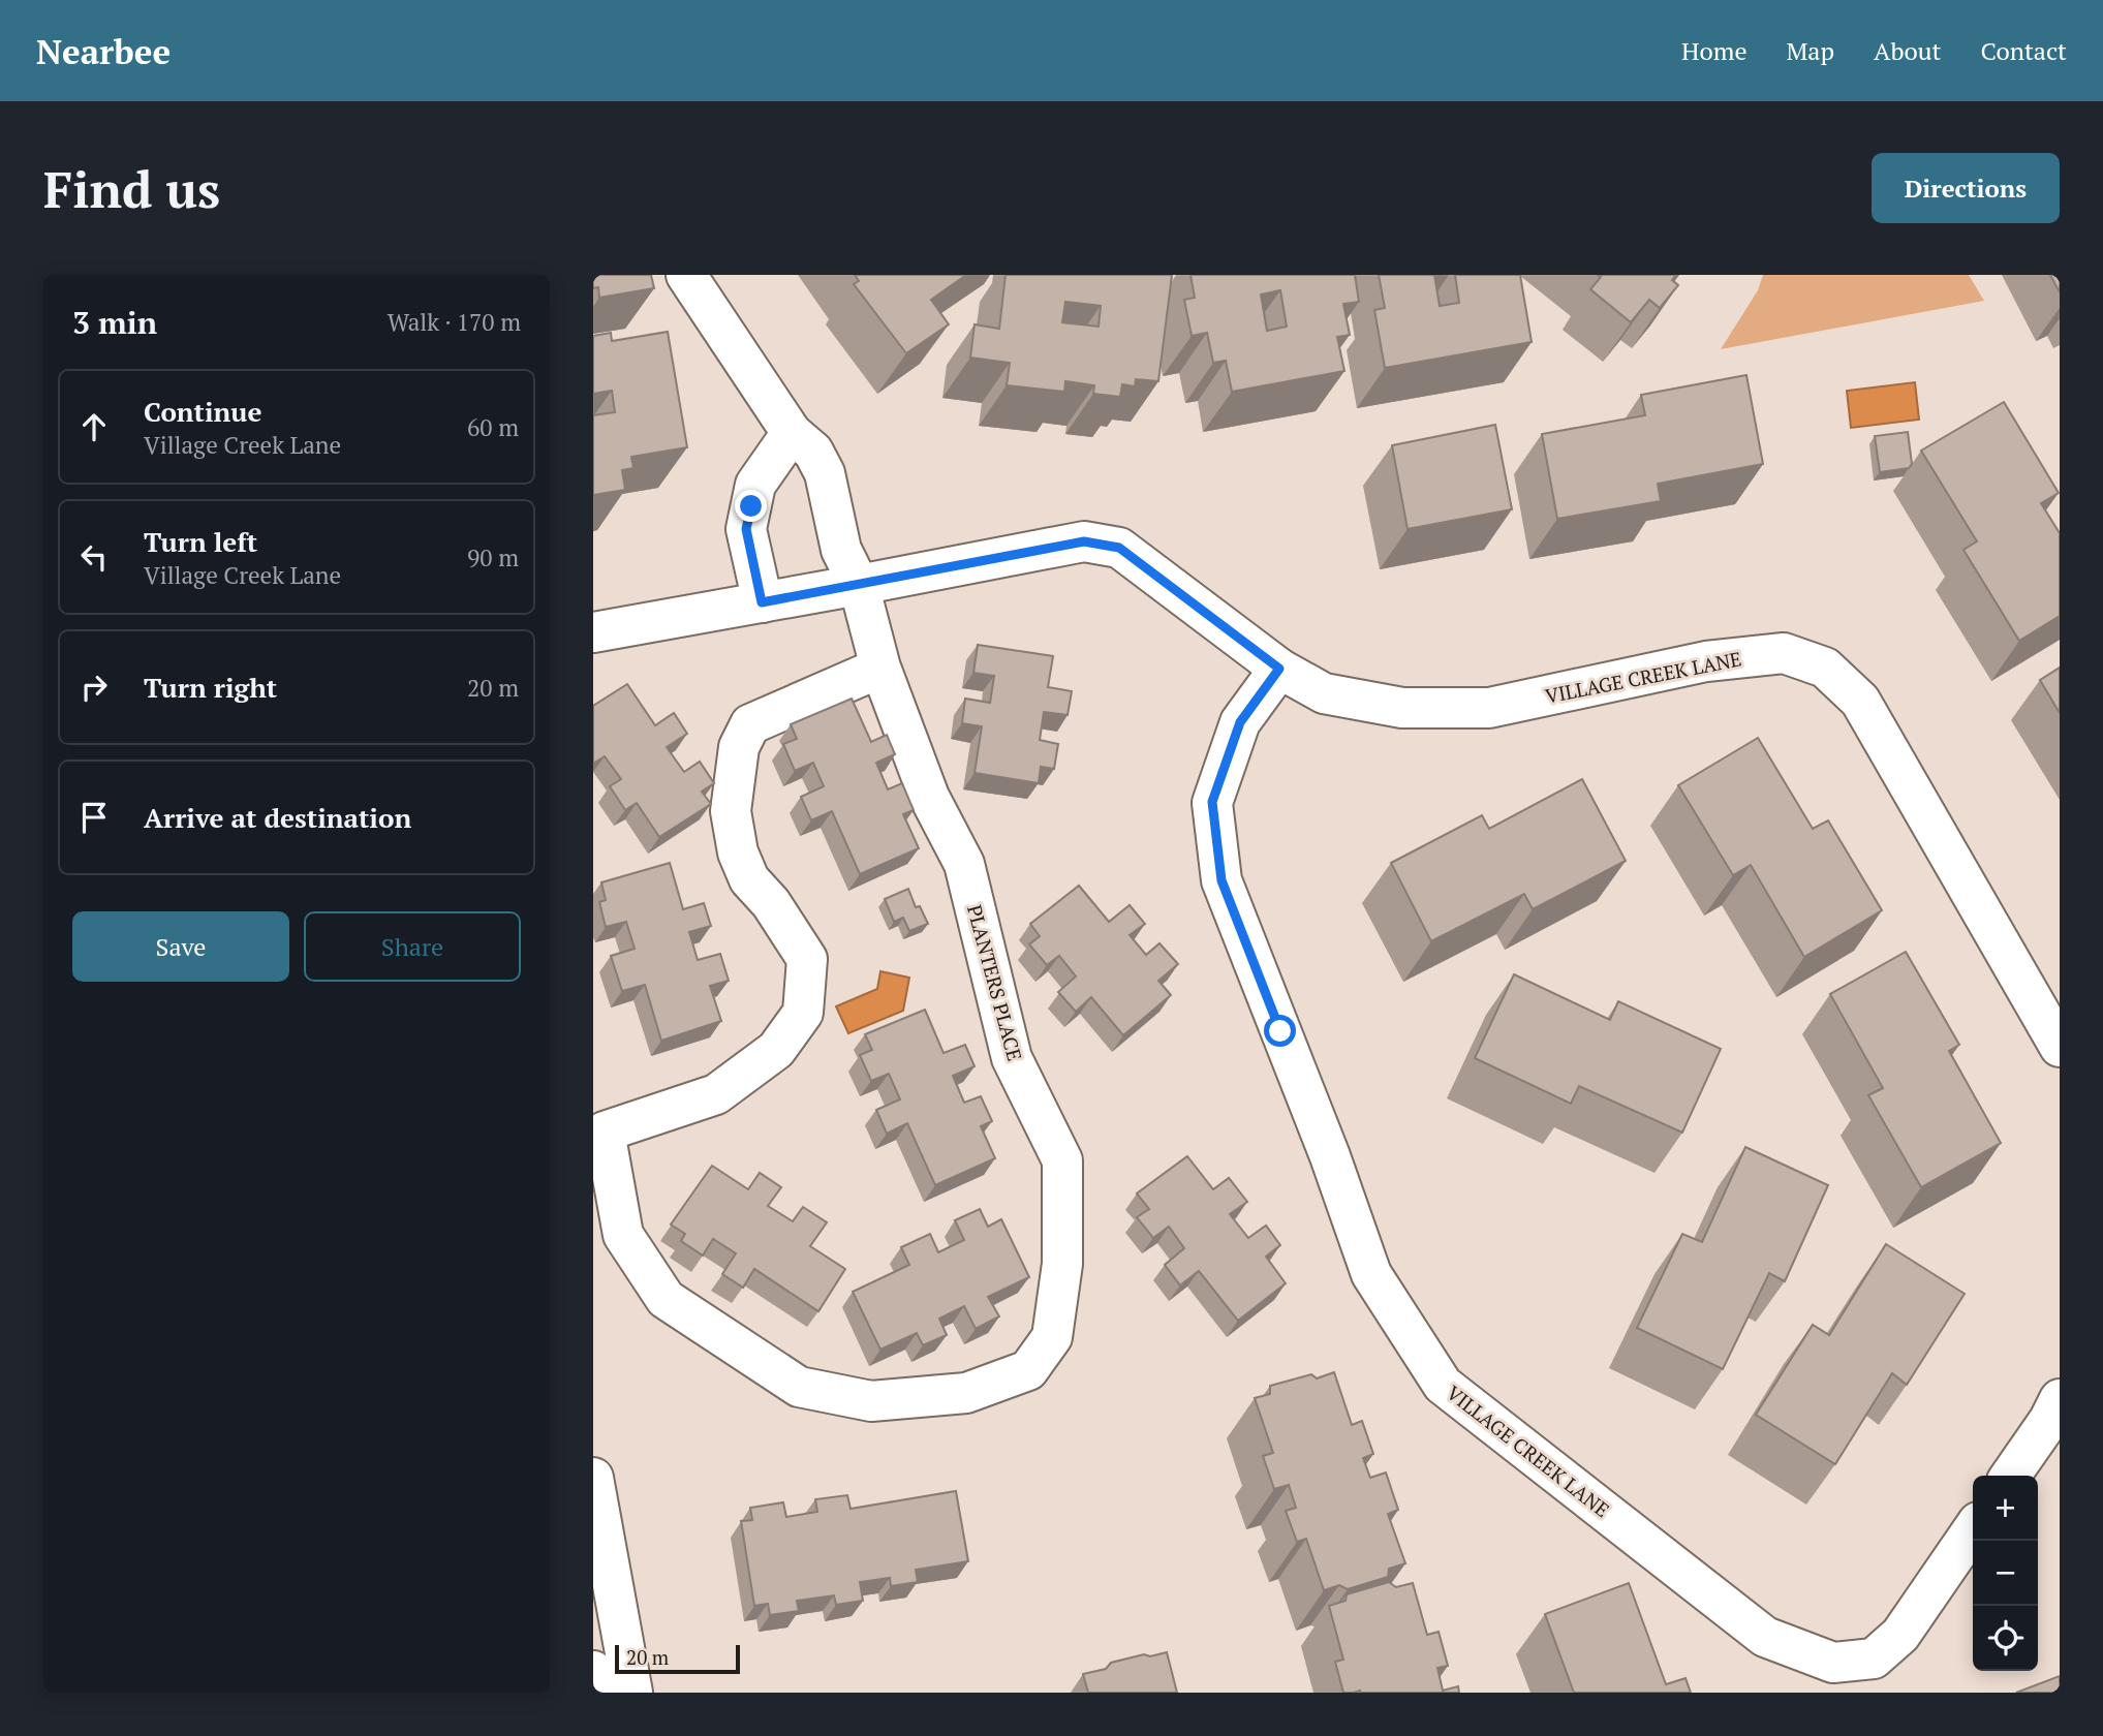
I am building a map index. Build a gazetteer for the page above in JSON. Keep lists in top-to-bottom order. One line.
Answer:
{"streets":{"street":["VILLAGE CREEK LANE","PLANTERS PLACE"]},"crossings":[["VILLAGE CREEK LANE","PLANTERS PLACE"]],"scale_bar":"20 m","page":{"header":"Nearbee","nav":["Home","Map","About","Contact"],"buttons":["Directions",["Save","Share"]],"title":"Find us","heading":["3 min","Walk · 170 m"],"list":[["Continue","Village Creek Lane","60 m"],["Turn left","Village Creek Lane","90 m"],["Turn right","20 m"],"Arrive at destination"],"map_buttons":["+","−"],"scale":"20 m"}}
